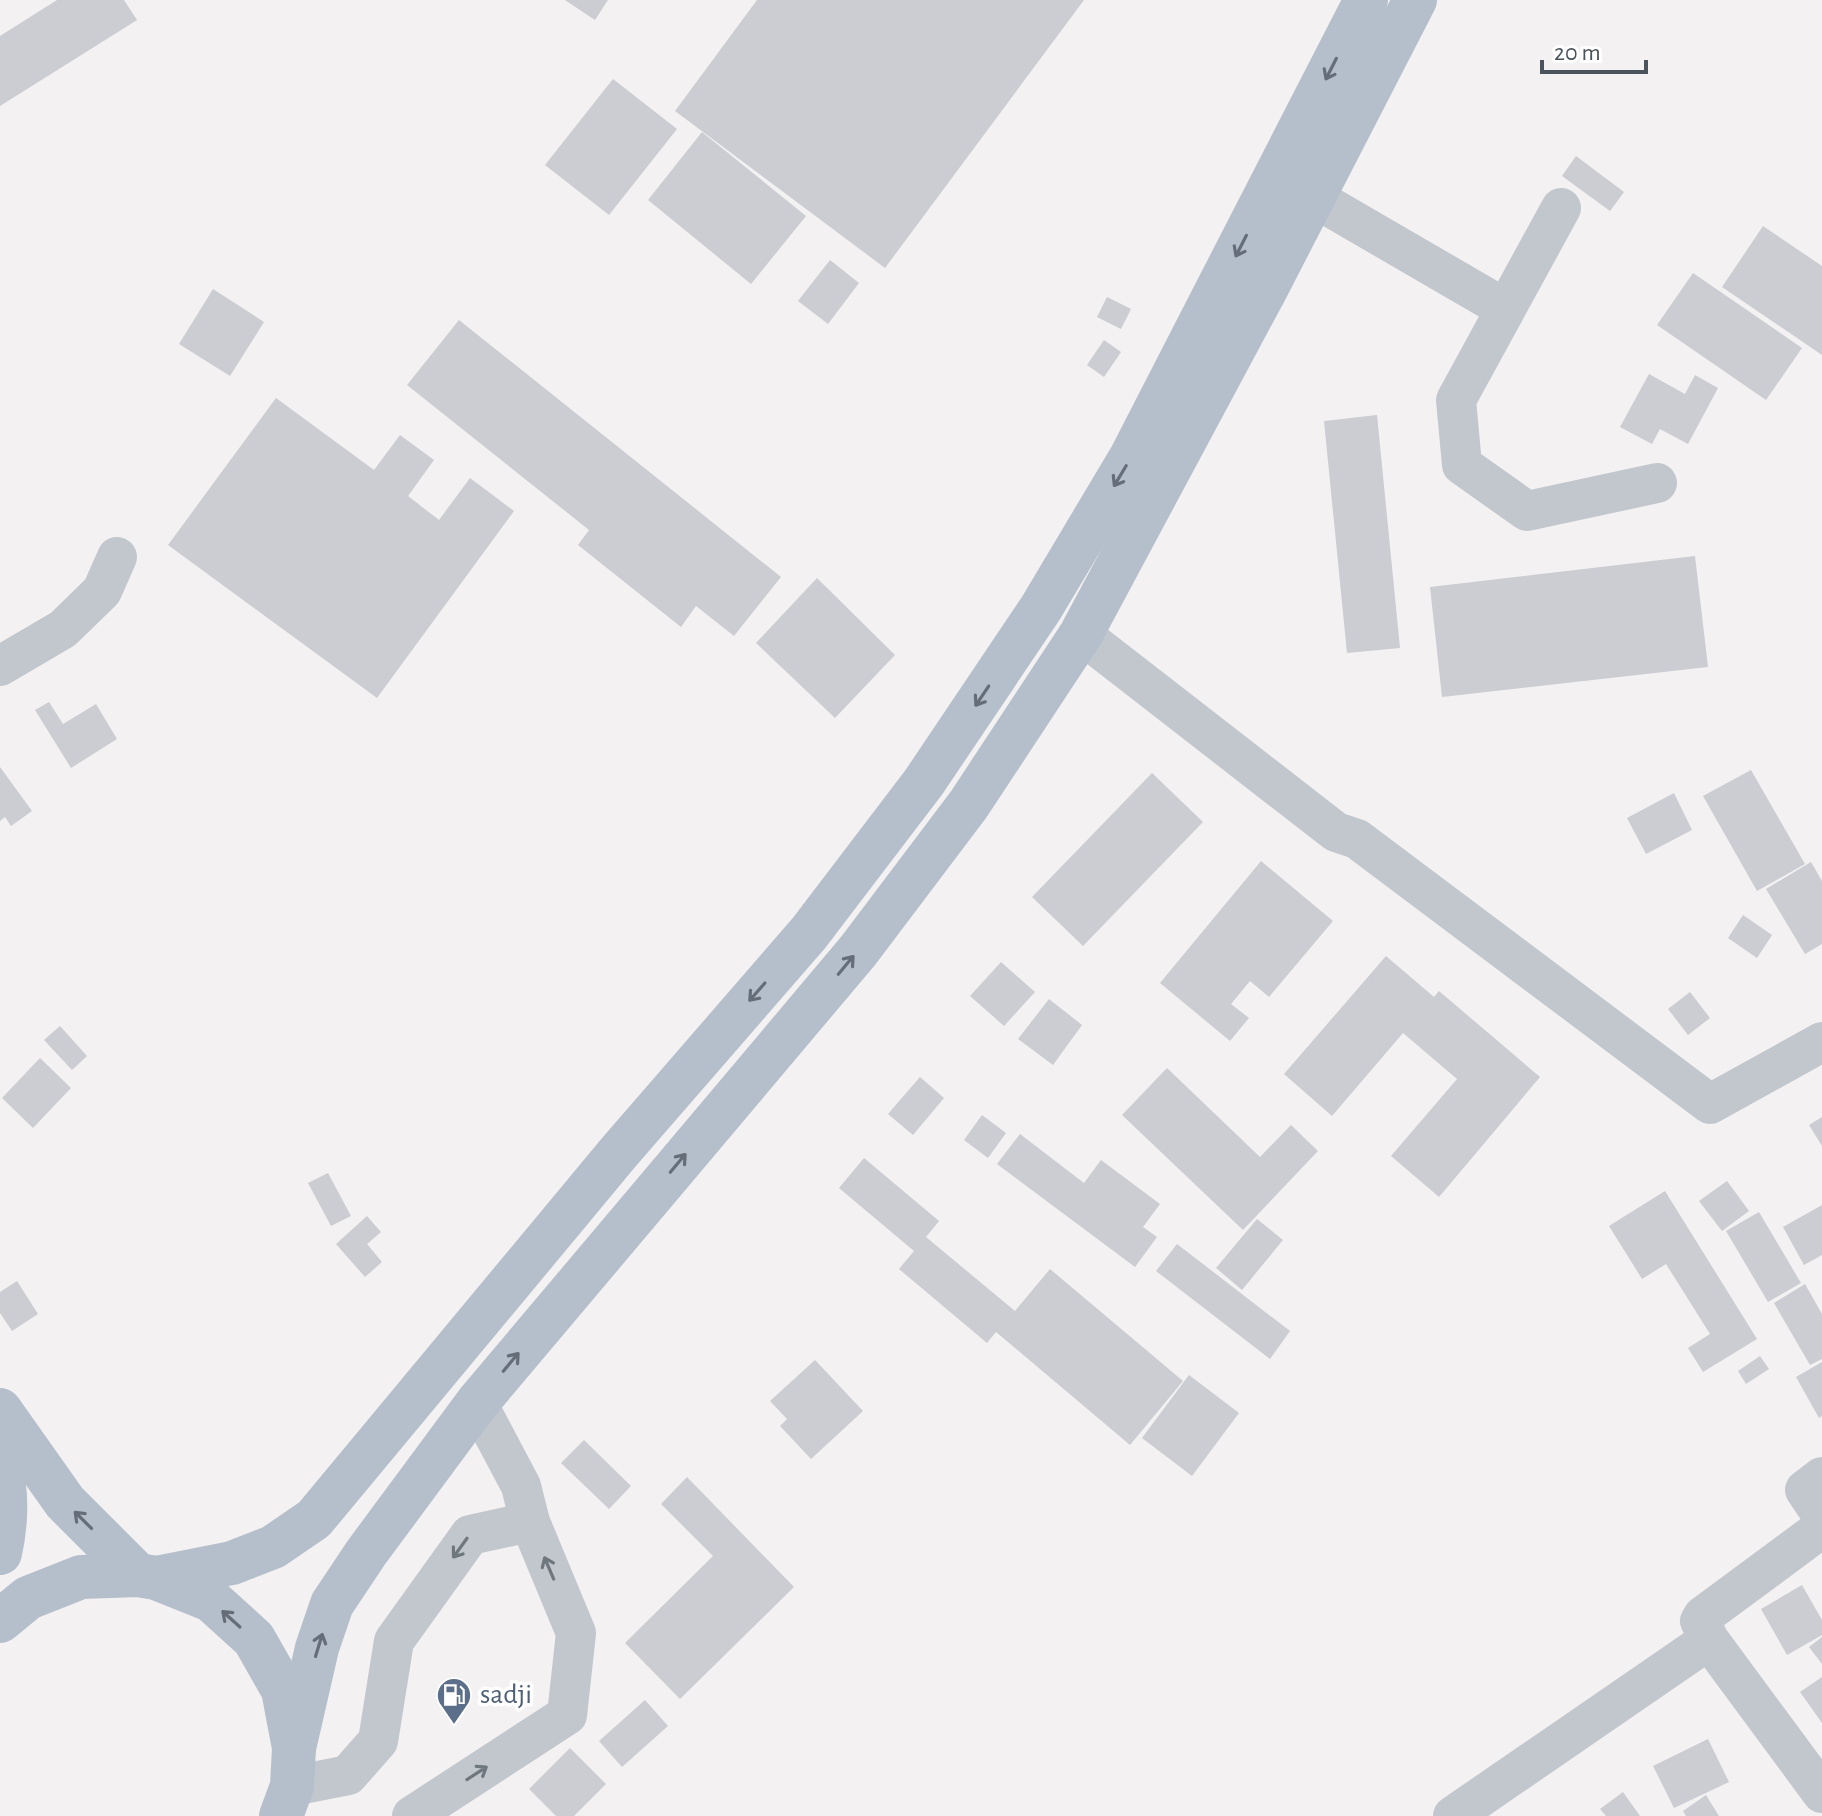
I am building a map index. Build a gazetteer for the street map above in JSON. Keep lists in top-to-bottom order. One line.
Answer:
{"places":{"fuel station":["sadji"]},"scale_bar":"20 m"}
